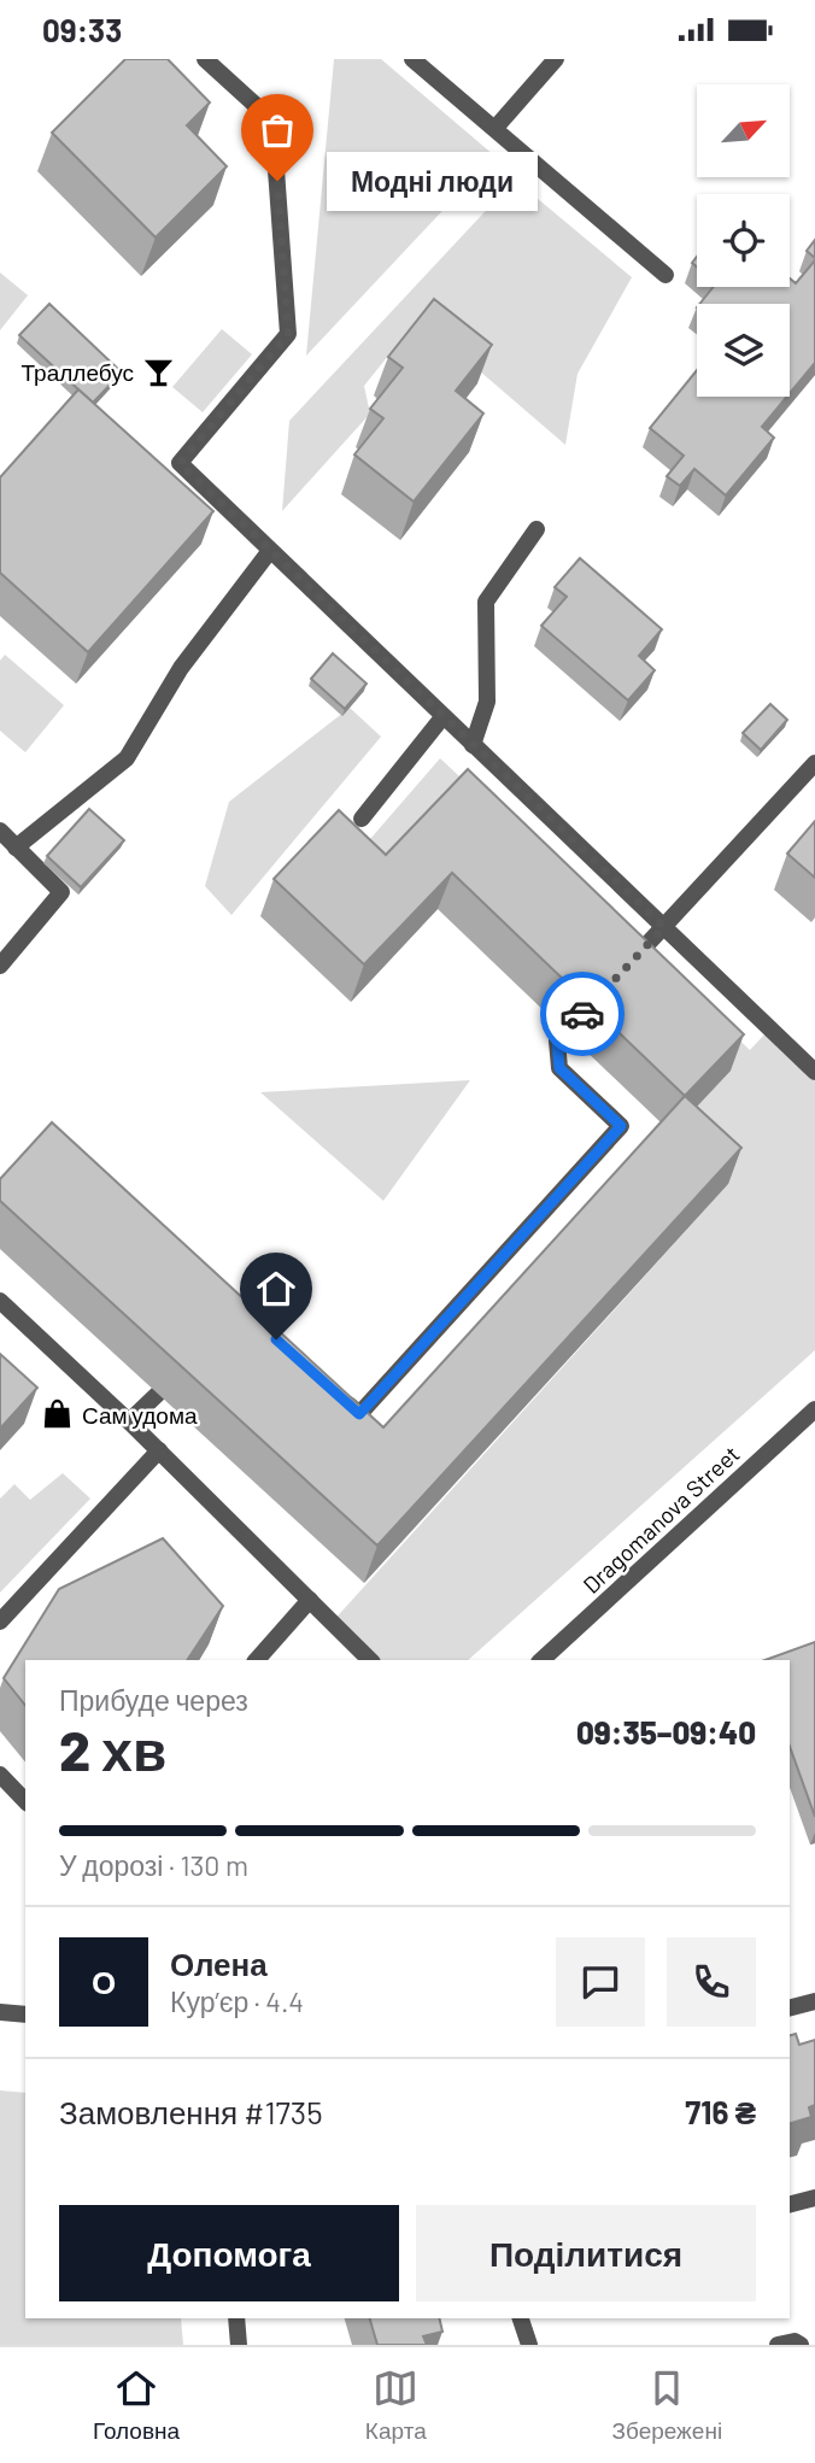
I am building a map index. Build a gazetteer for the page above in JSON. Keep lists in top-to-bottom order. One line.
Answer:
{"streets":{"street":["Dragomanova Street"]},"places":{"other":["Модні люди"],"bar":["Траллебус"],"shop":["Сам удома"]},"north":"top right","page":{"status":"09:33","bubble":"Модні люди","heading":["2 хв","Прибуде через","09:35–09:40"],"panel":["Олена","Кур’єр · 4.4","Замовлення #1735","716 ₴"],"bar":"У дорозі · 130 m","round":"О","buttons":["Допомога","Поділитися"],"tabs":["Головна","Карта","Збережені"]}}
